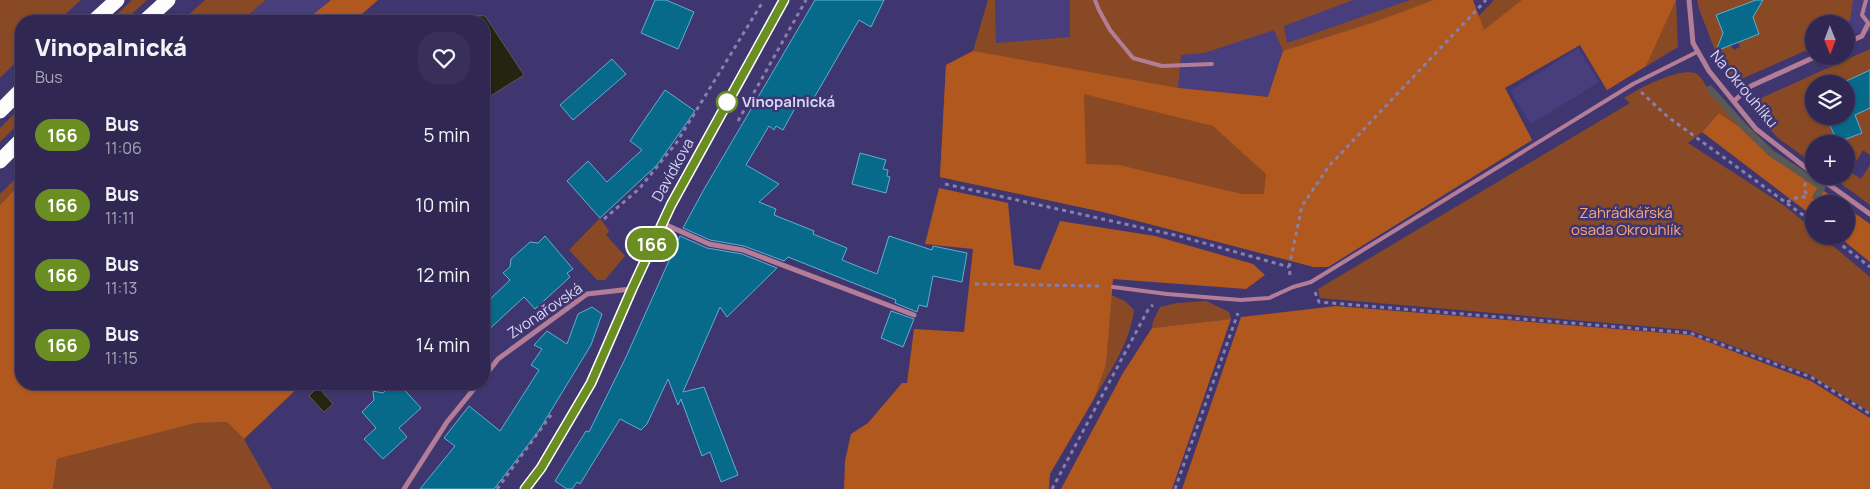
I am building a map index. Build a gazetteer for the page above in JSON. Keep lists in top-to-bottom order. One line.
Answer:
{"streets":{"street":["Na Okrouhlíku","Davídkova","Zvonařovská"]},"crossings":[["Davídkova","Zvonařovská"]],"parks":["Zahrádkářská osada Okrouhlík"],"places":["Vinopalnická"],"lines":["bus line 166"],"north":"bottom","page":{"on_map":"166","map_buttons":["+","−"],"heading":["Vinopalnická","Bus"],"list":[{"mark":"166","name":"Bus","note":"11:06","value":"5 min"},{"mark":"166","name":"Bus","note":"11:11","value":"10 min"},{"mark":"166","name":"Bus","note":"11:13","value":"12 min"},{"mark":"166","name":"Bus","note":"11:15","value":"14 min"}]}}
